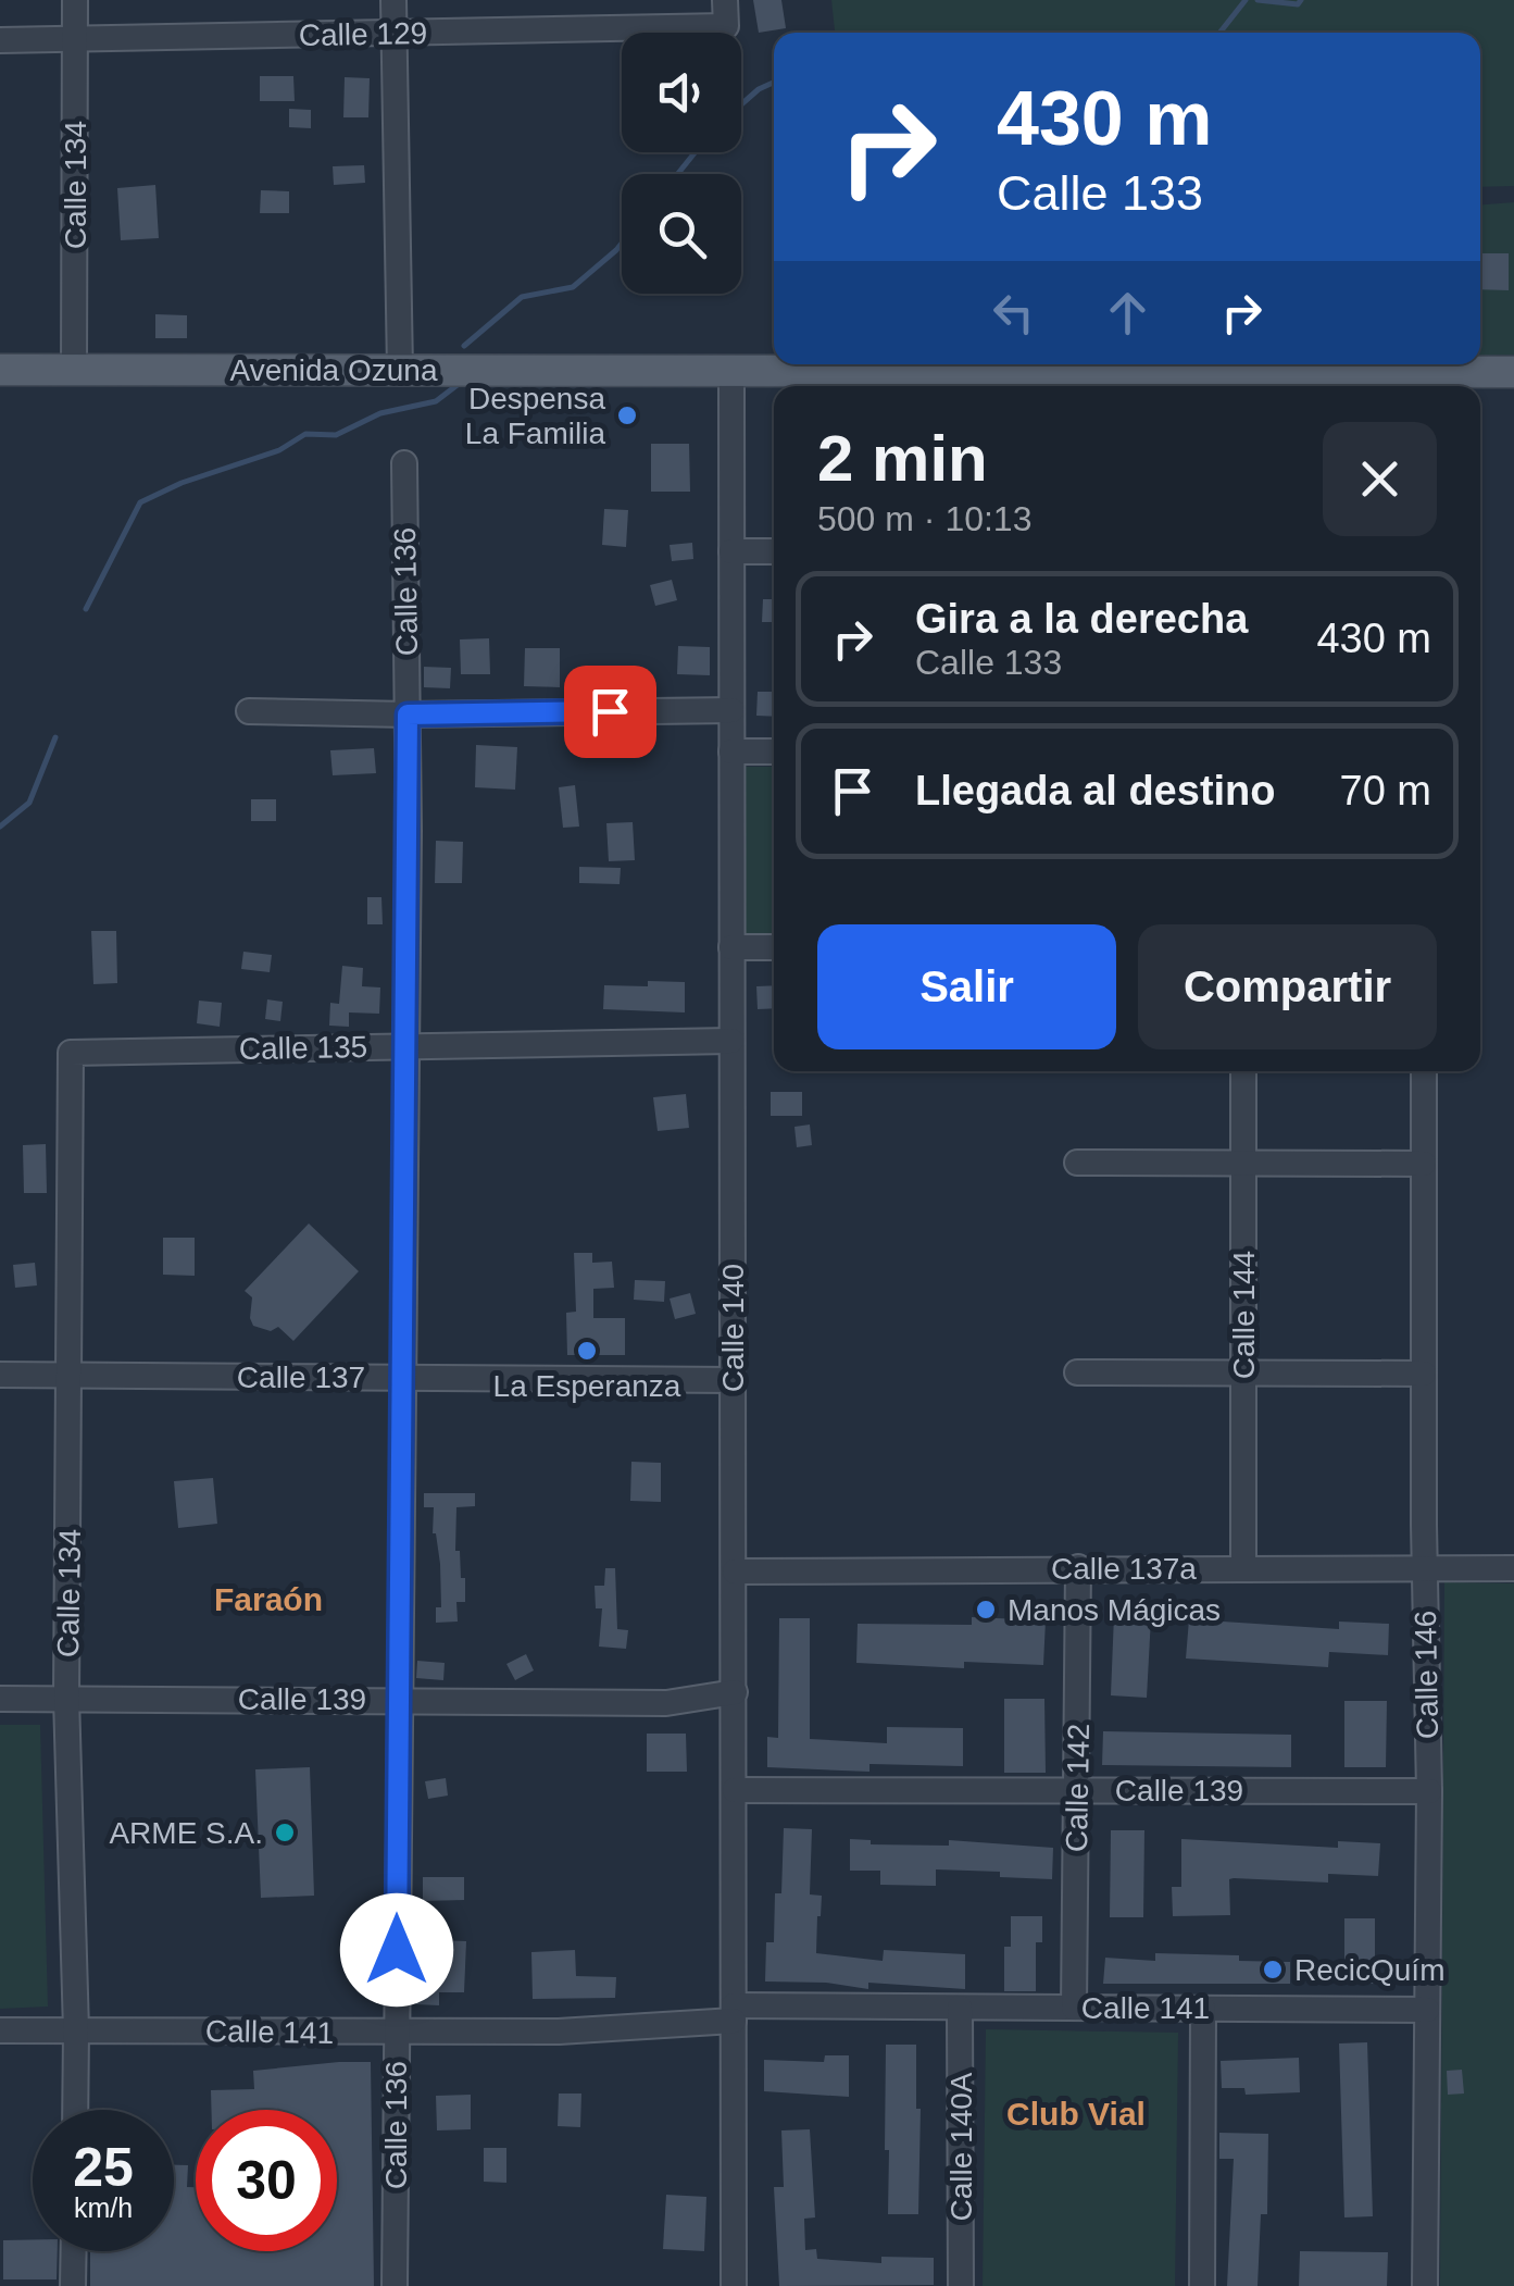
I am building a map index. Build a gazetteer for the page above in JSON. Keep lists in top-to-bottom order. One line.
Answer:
{"streets":{"main road":["Avenida Ozuna"],"street":["Calle 129","Calle 134","Calle 136","Calle 135","Calle 144","Calle 140","Calle 137","Calle 137a","Calle 146","Calle 139","Calle 142","Calle 141","Calle 140A"]},"crossings":[["Calle 129","Calle 134"],["Calle 134","Avenida Ozuna"],["Calle 134","Calle 135"],["Calle 134","Calle 137"],["Calle 134","Calle 139"],["Calle 134","Calle 141"],["Avenida Ozuna","Calle 140"],["Calle 136","Calle 135"],["Calle 136","Calle 137"],["Calle 136","Calle 139"],["Calle 136","Calle 141"],["Calle 135","Calle 140"],["Calle 144","Calle 137a"],["Calle 140","Calle 137"],["Calle 140","Calle 137a"],["Calle 140","Calle 139"],["Calle 140","Calle 141"],["Calle 137a","Calle 146"],["Calle 137a","Calle 142"],["Calle 146","Calle 139"],["Calle 146","Calle 141"],["Calle 139","Calle 142"],["Calle 142","Calle 141"],["Calle 141","Calle 140A"]],"districts":["Faraón","Club Vial"],"places":["Despensa La Familia","La Esperanza","Manos Mágicas","ARME S.A.","RecicQuím"],"page":{"turn":["430 m","Calle 133"],"heading":["2 min","500 m · 10:13"],"list":[{"name":"Gira a la derecha","note":"Calle 133","value":"430 m"},{"name":"Llegada al destino","value":"70 m"}],"buttons":["Salir","Compartir"],"speed":"25 km/h","limit":"30"}}
